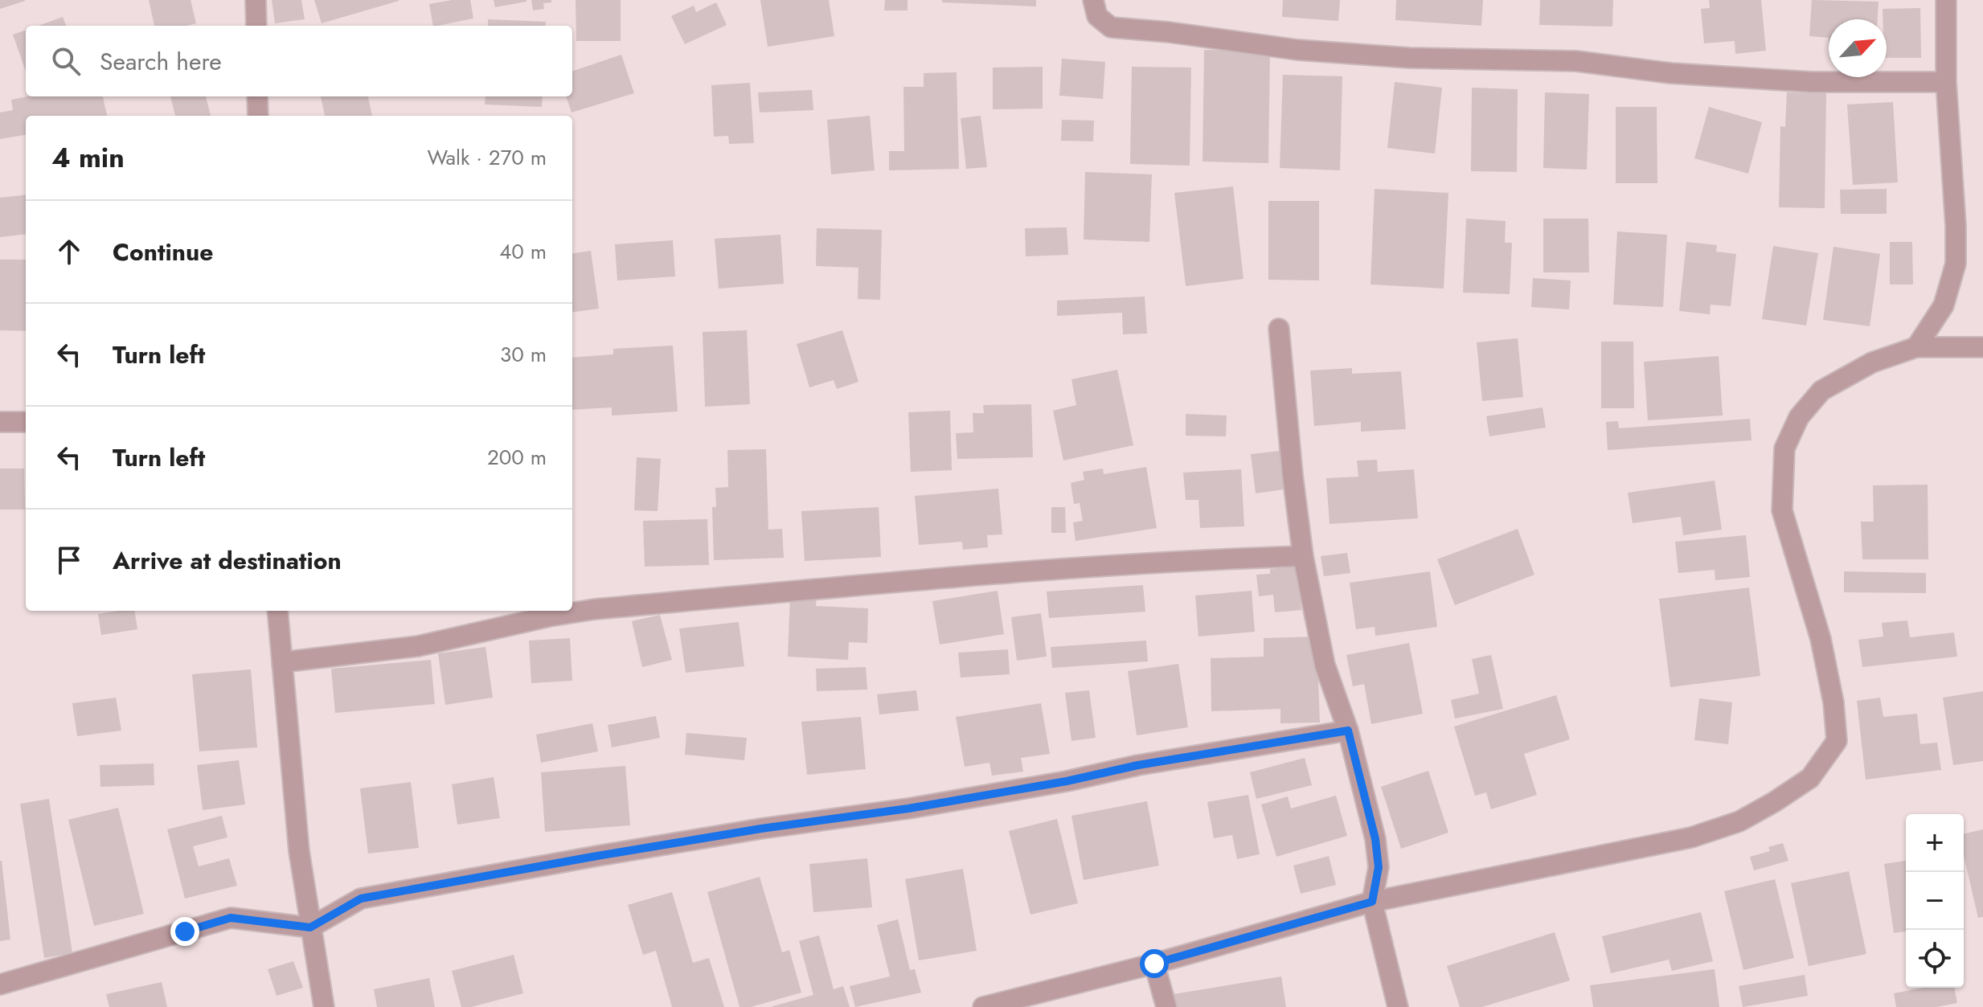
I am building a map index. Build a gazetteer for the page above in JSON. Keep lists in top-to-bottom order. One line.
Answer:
{"north":"top right","page":{"search":"Search here","heading":["4 min","Walk · 270 m"],"list":[["Continue","40 m"],["Turn left","30 m"],["Turn left","200 m"],"Arrive at destination"],"map_buttons":["+","−"]}}
